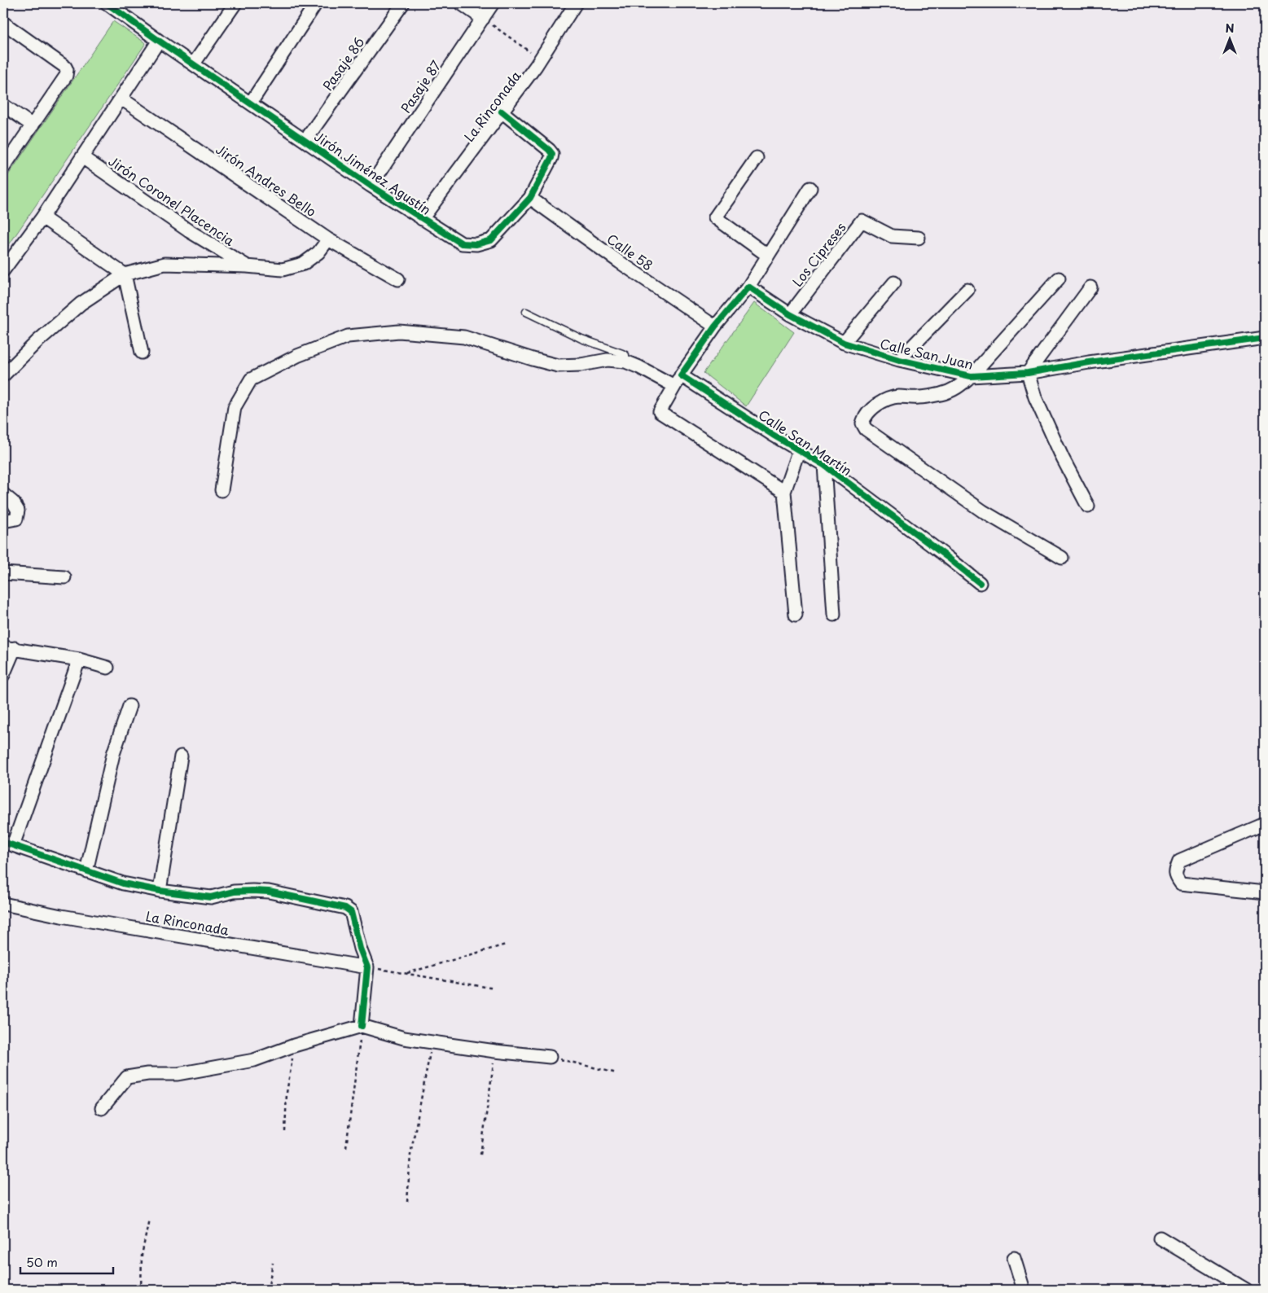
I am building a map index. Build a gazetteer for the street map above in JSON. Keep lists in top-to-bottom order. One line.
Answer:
{"streets":{"street":["Pasaje 86","Pasaje 87","La Rinconada","Jirón Jiménez Agustín","Jirón Andres Bello","Jirón Coronel Placencia","Calle 58","Los Cipreses","Calle San Juan","Calle San Martín"]},"crossings":[["Pasaje 86","Jirón Jiménez Agustín"],["Pasaje 87","Jirón Jiménez Agustín"],["La Rinconada","Jirón Jiménez Agustín"],["Jirón Jiménez Agustín","Calle 58"],["Los Cipreses","Calle San Juan"]],"scale_bar":"50 m","north":"top"}
